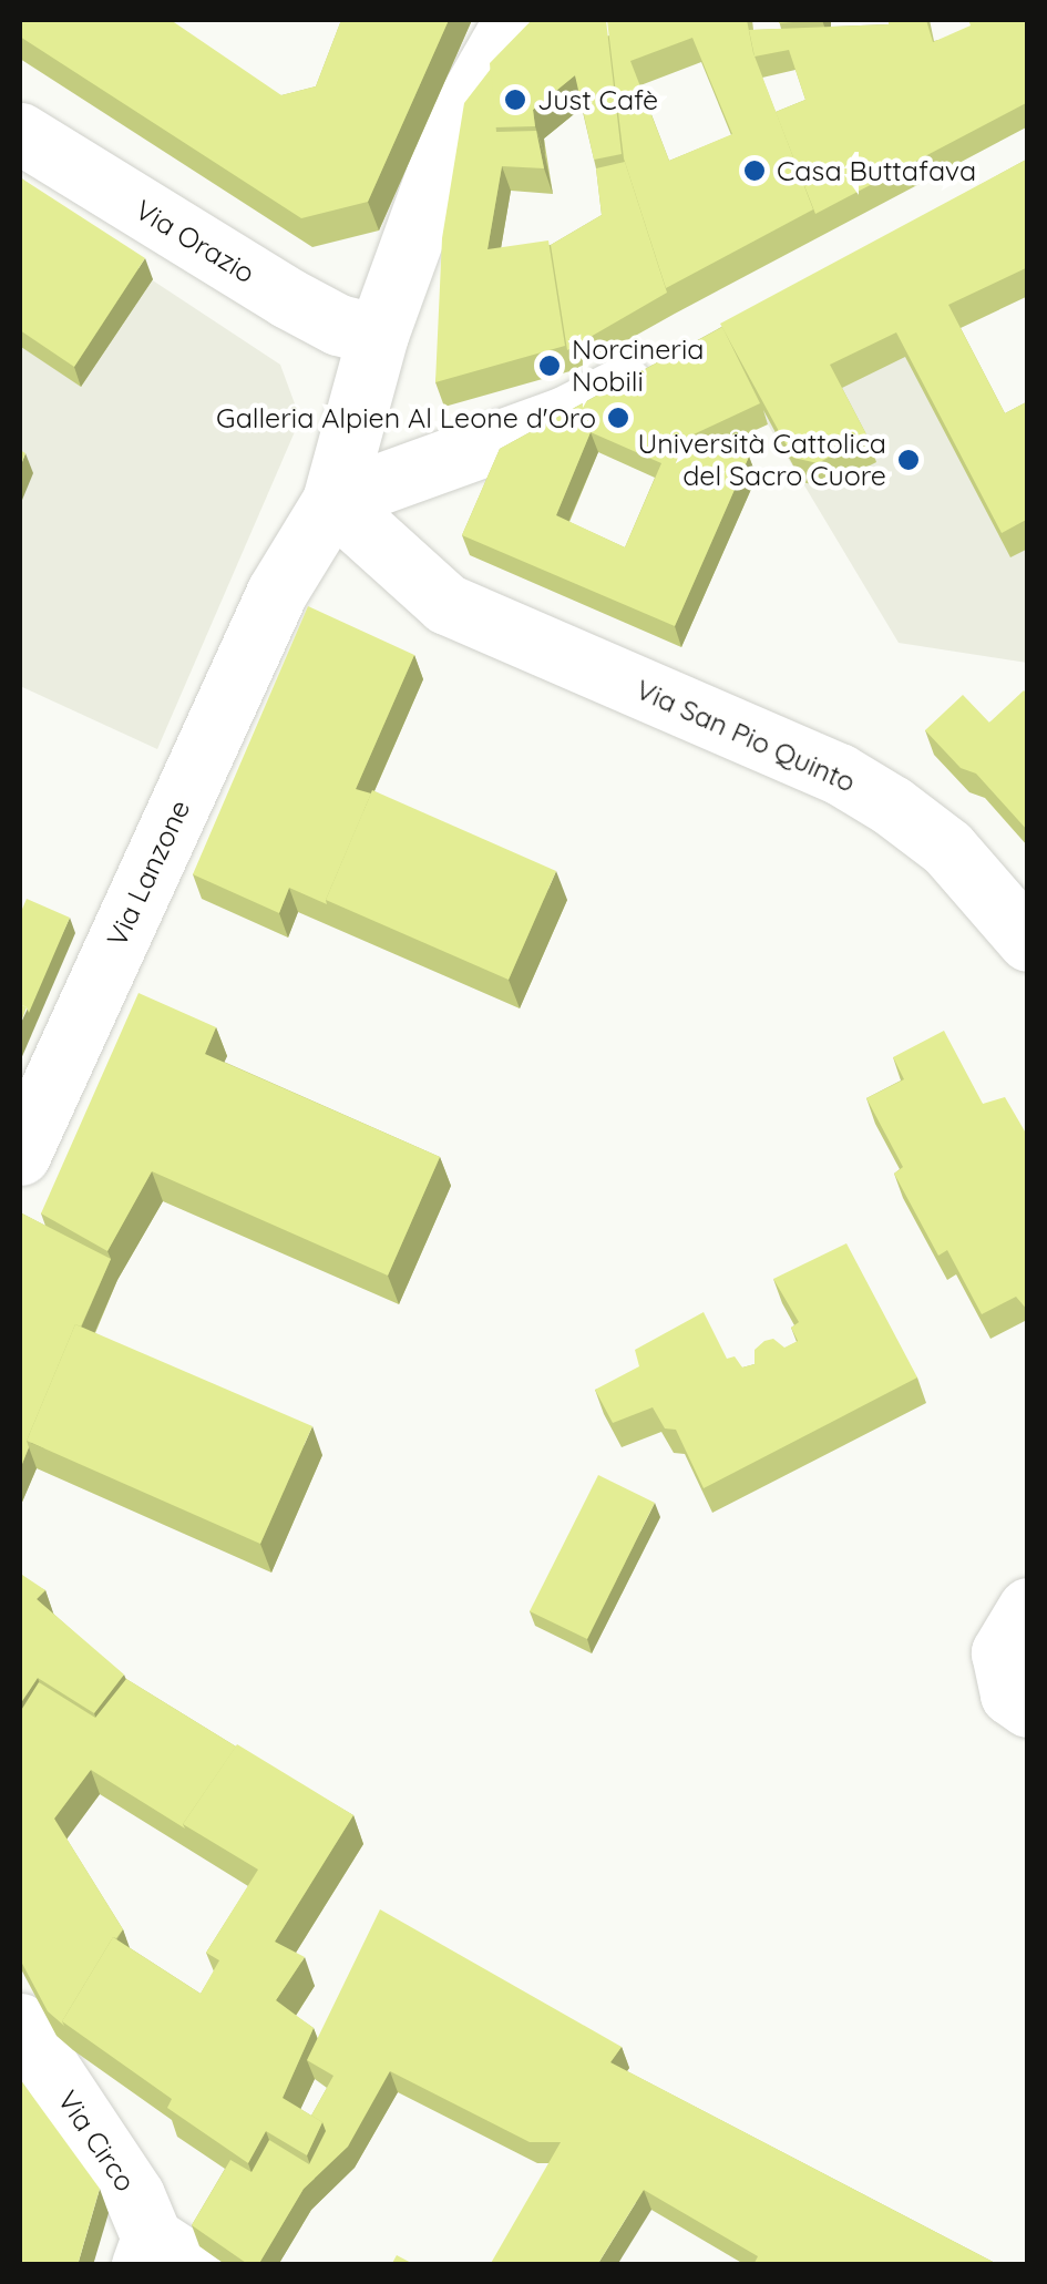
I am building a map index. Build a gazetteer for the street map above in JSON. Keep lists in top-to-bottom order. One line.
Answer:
{"streets":{"street":["Via Orazio","Via San Pio Quinto","Via Lanzone","Via Circo"]},"crossings":[["Via Orazio","Via Lanzone"],["Via San Pio Quinto","Via Lanzone"]],"places":["Just Cafè","Casa Buttafava","Norcineria Nobili","Galleria Alpien Al Leone d'Oro","Università Cattolica del Sacro Cuore"]}
